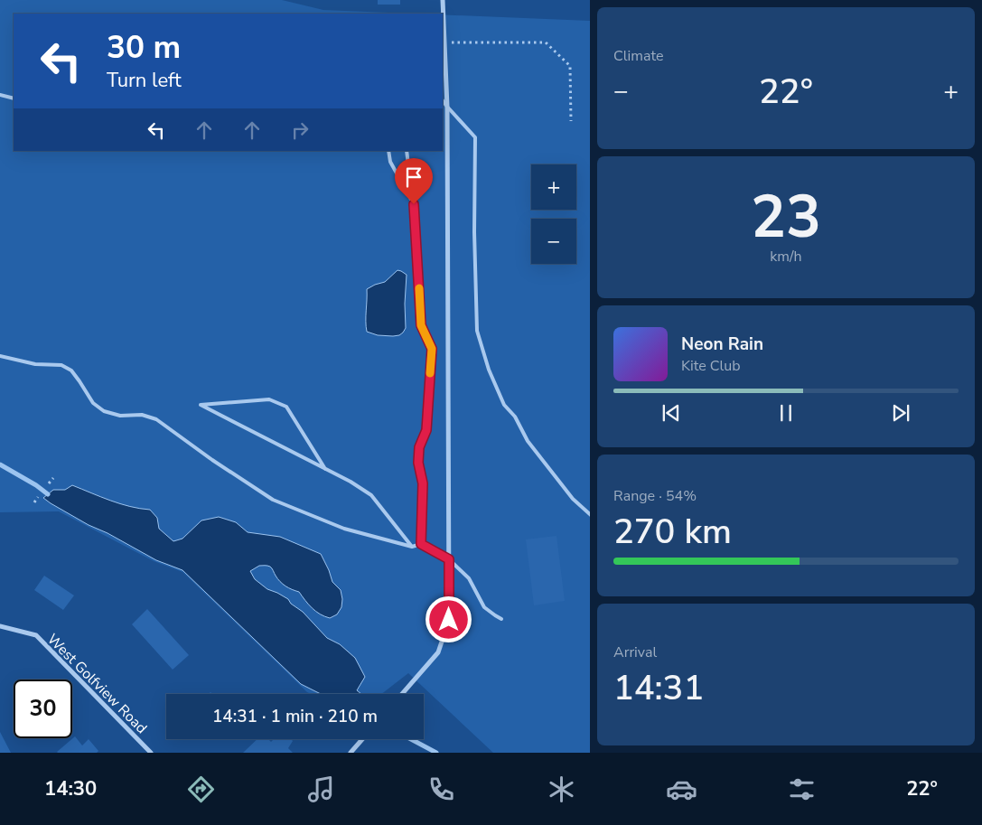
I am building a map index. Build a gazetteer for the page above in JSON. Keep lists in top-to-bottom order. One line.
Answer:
{"streets":{"street":["West Golfview Road"]},"page":{"tile":["Climate",["23","km/h"],["Range · 54%","270 km"],["Arrival","14:31"]],"turn":["30 m","Turn left"],"heat":["−","22°","+"],"map_buttons":["+","−"],"song":["Neon Rain","Kite Club"],"limit":"30","trip":"14:31 · 1 min · 210 m","tabs":["14:30","22°"]}}
